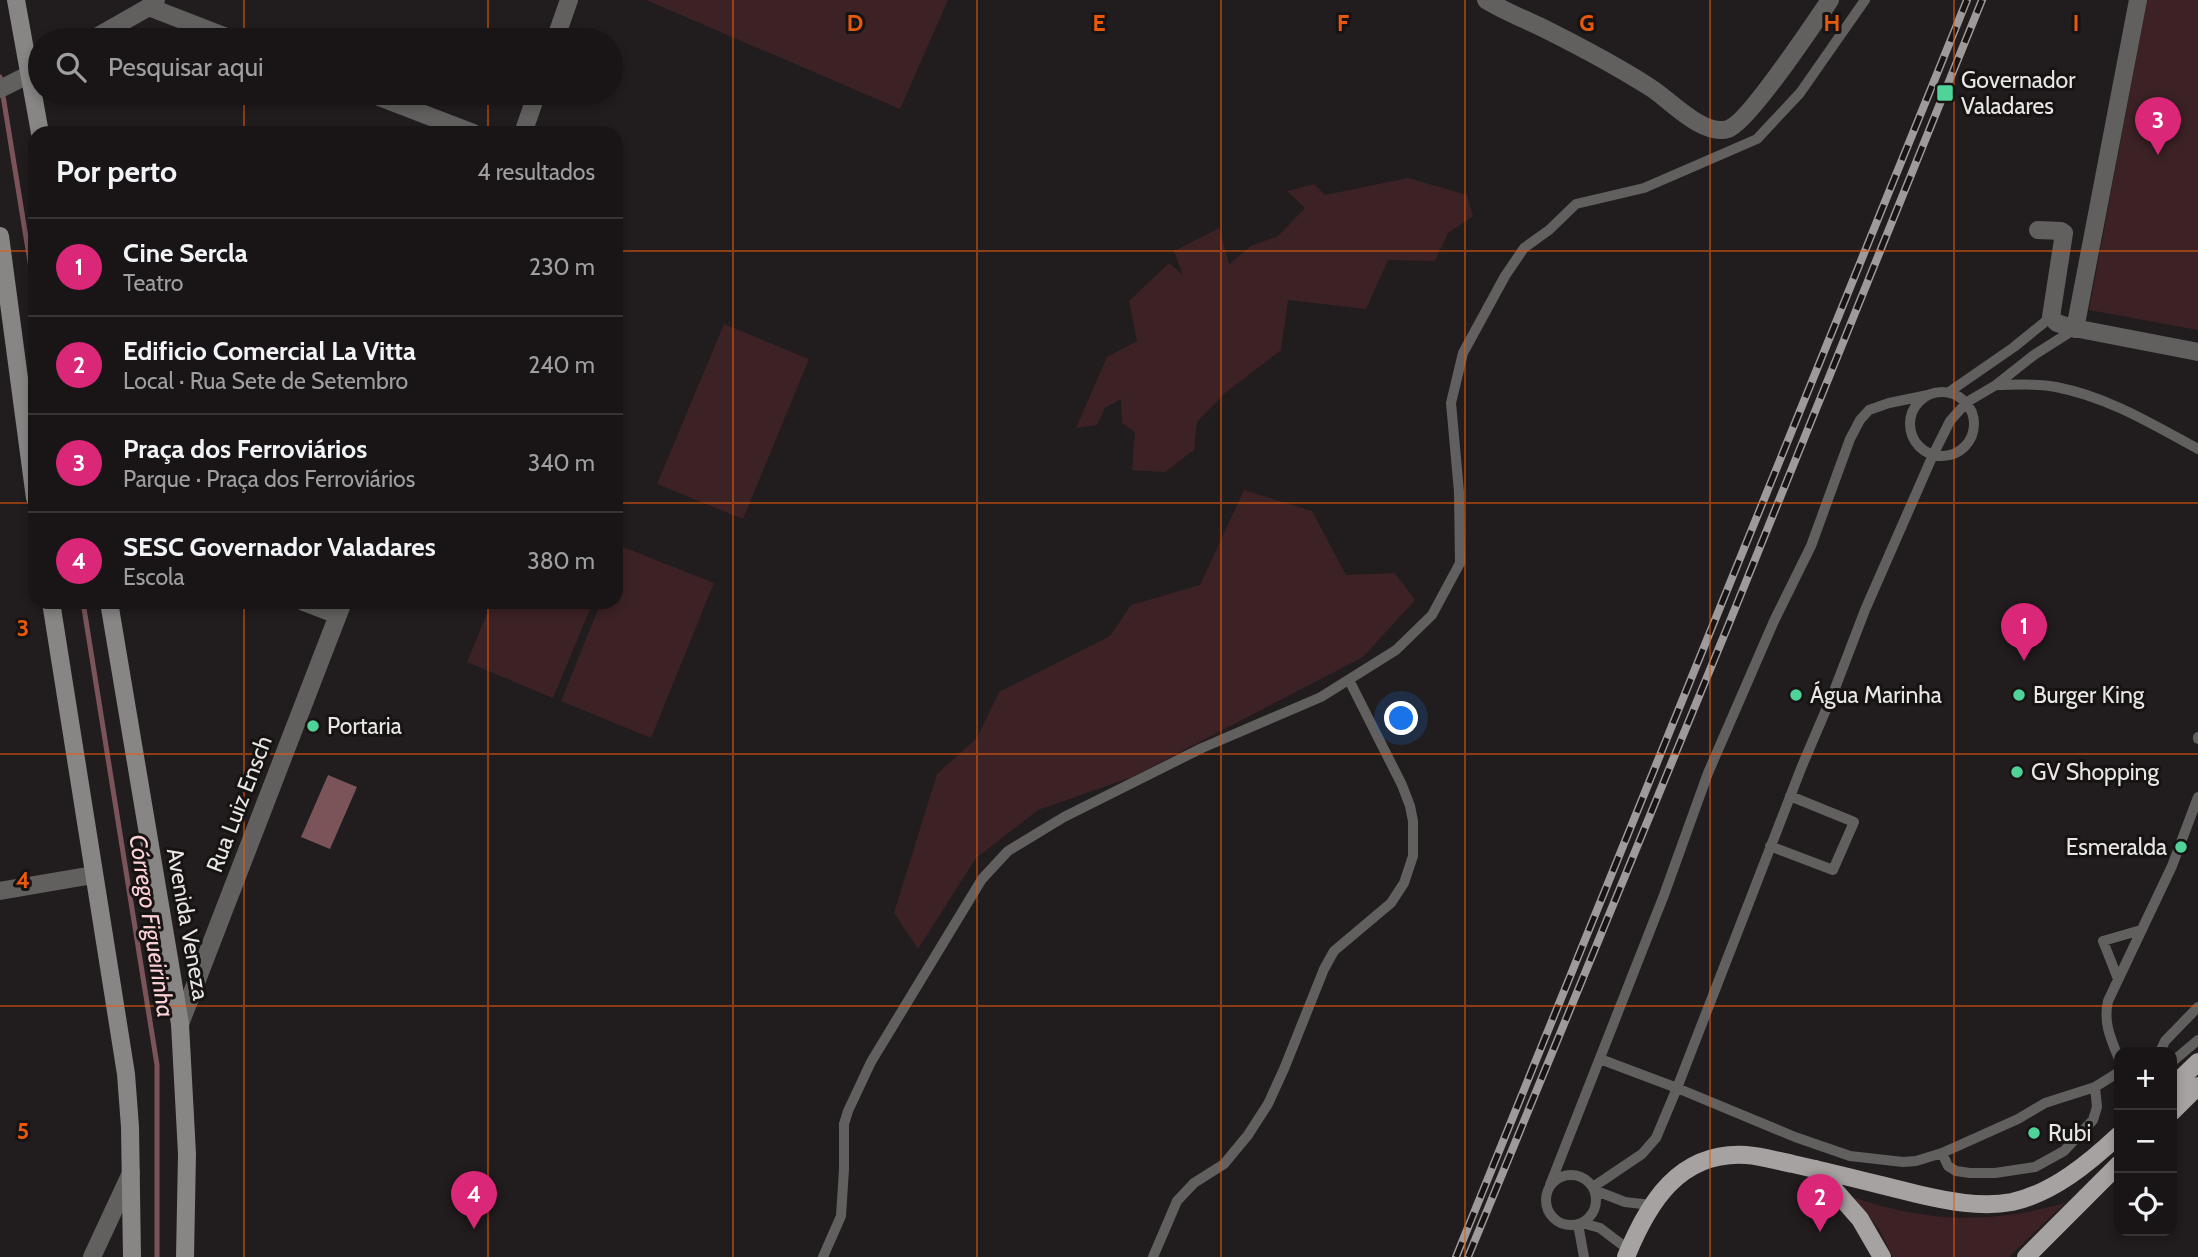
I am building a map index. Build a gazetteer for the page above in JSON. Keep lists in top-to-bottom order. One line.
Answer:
{"streets":{"main road":["Avenida Veneza"],"street":["Rua Luiz Ensch"]},"crossings":[["Rua Luiz Ensch","Avenida Veneza"]],"water":["Córrego Figueirinha"],"places":{"transit":["Governador Valadares"],"other":["Água Marinha","Burger King","Portaria","GV Shopping","Esmeralda","Rubi"]},"page":{"search":"Pesquisar aqui","pins":["3","1","4","2"],"heading":["Por perto","4 resultados"],"list":[{"mark":"1","name":"Cine Sercla","note":"Teatro","value":"230 m"},{"mark":"2","name":"Edificio Comercial La Vitta","note":"Local · Rua Sete de Setembro","value":"240 m"},{"mark":"3","name":"Praça dos Ferroviários","note":"Parque · Praça dos Ferroviários","value":"340 m"},{"mark":"4","name":"SESC Governador Valadares","note":"Escola","value":"380 m"}],"map_buttons":["+","−"]},"grid":{"columns":["D","E","F","G","H","I"],"rows":["3","4","5"]}}
